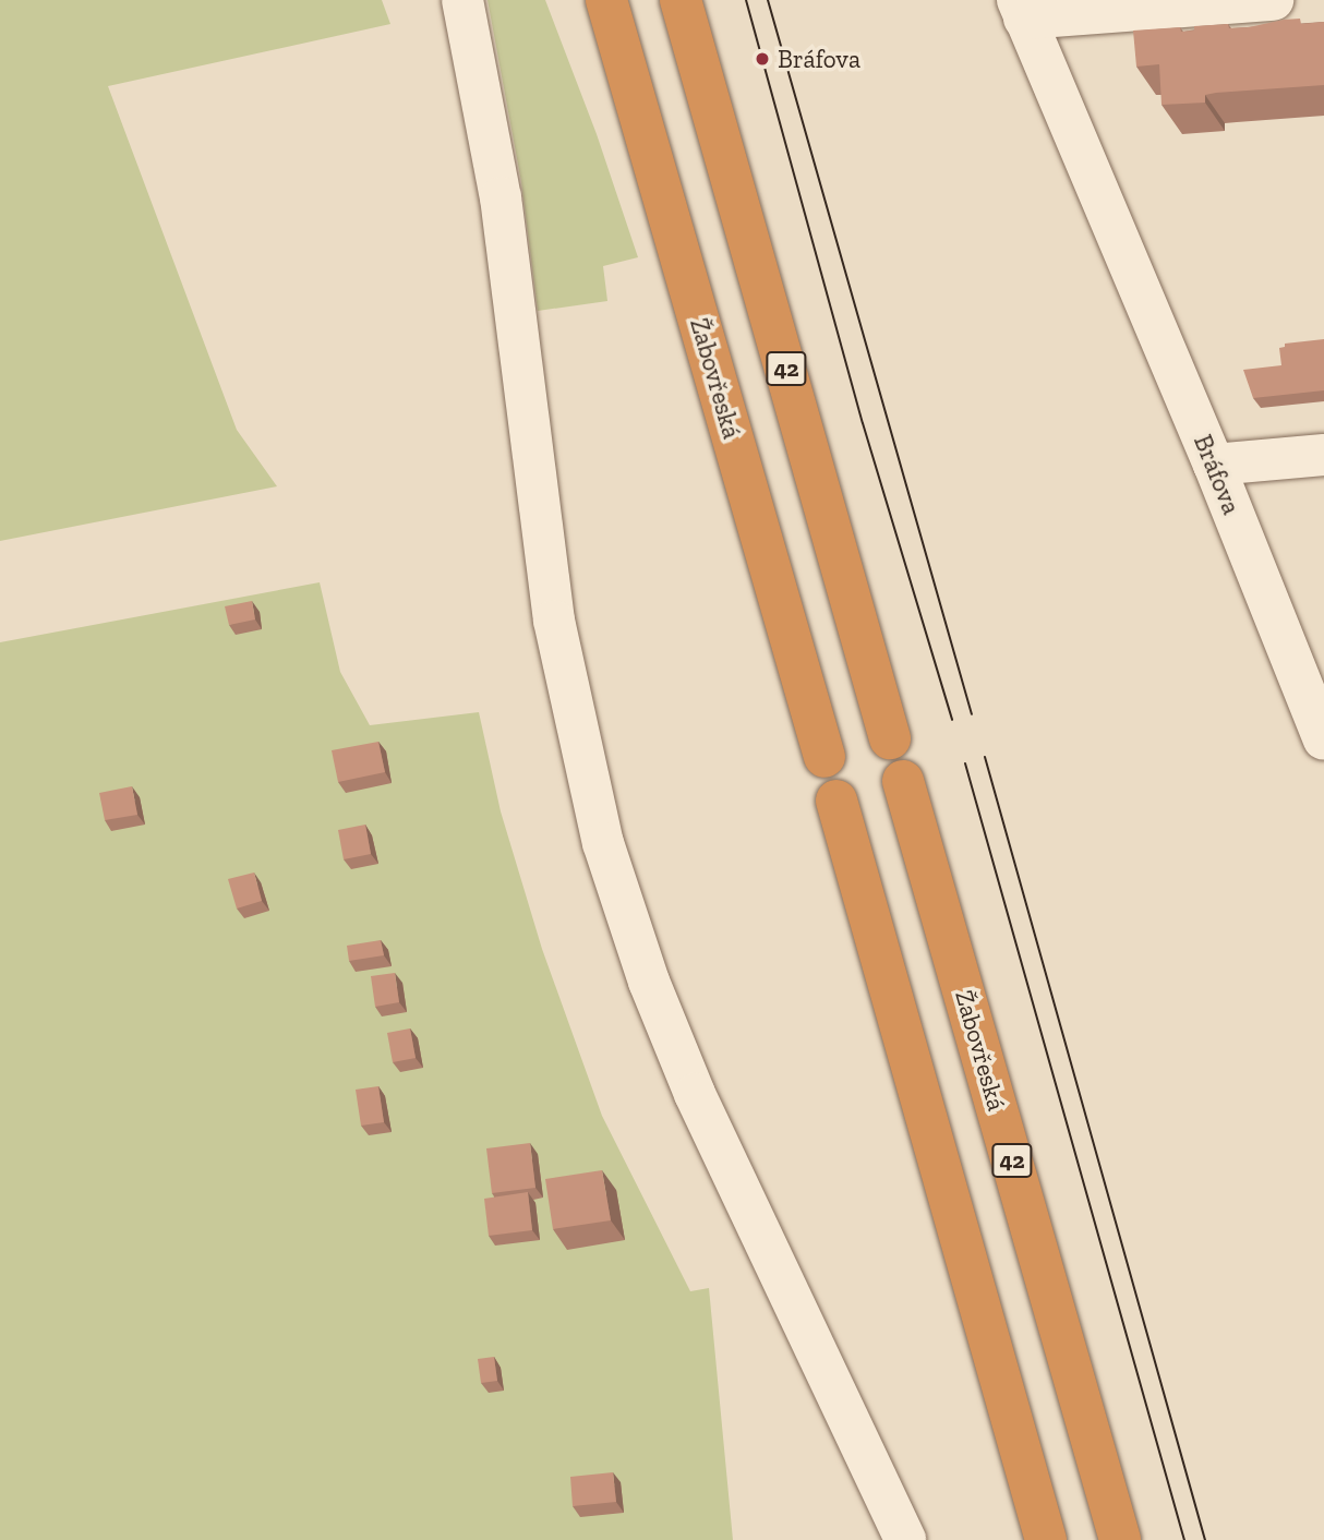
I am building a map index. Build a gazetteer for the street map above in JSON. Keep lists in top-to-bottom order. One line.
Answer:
{"streets":{"highway":["42","Žabovřeská"],"street":["Bráfova"]},"places":["Bráfova"]}
